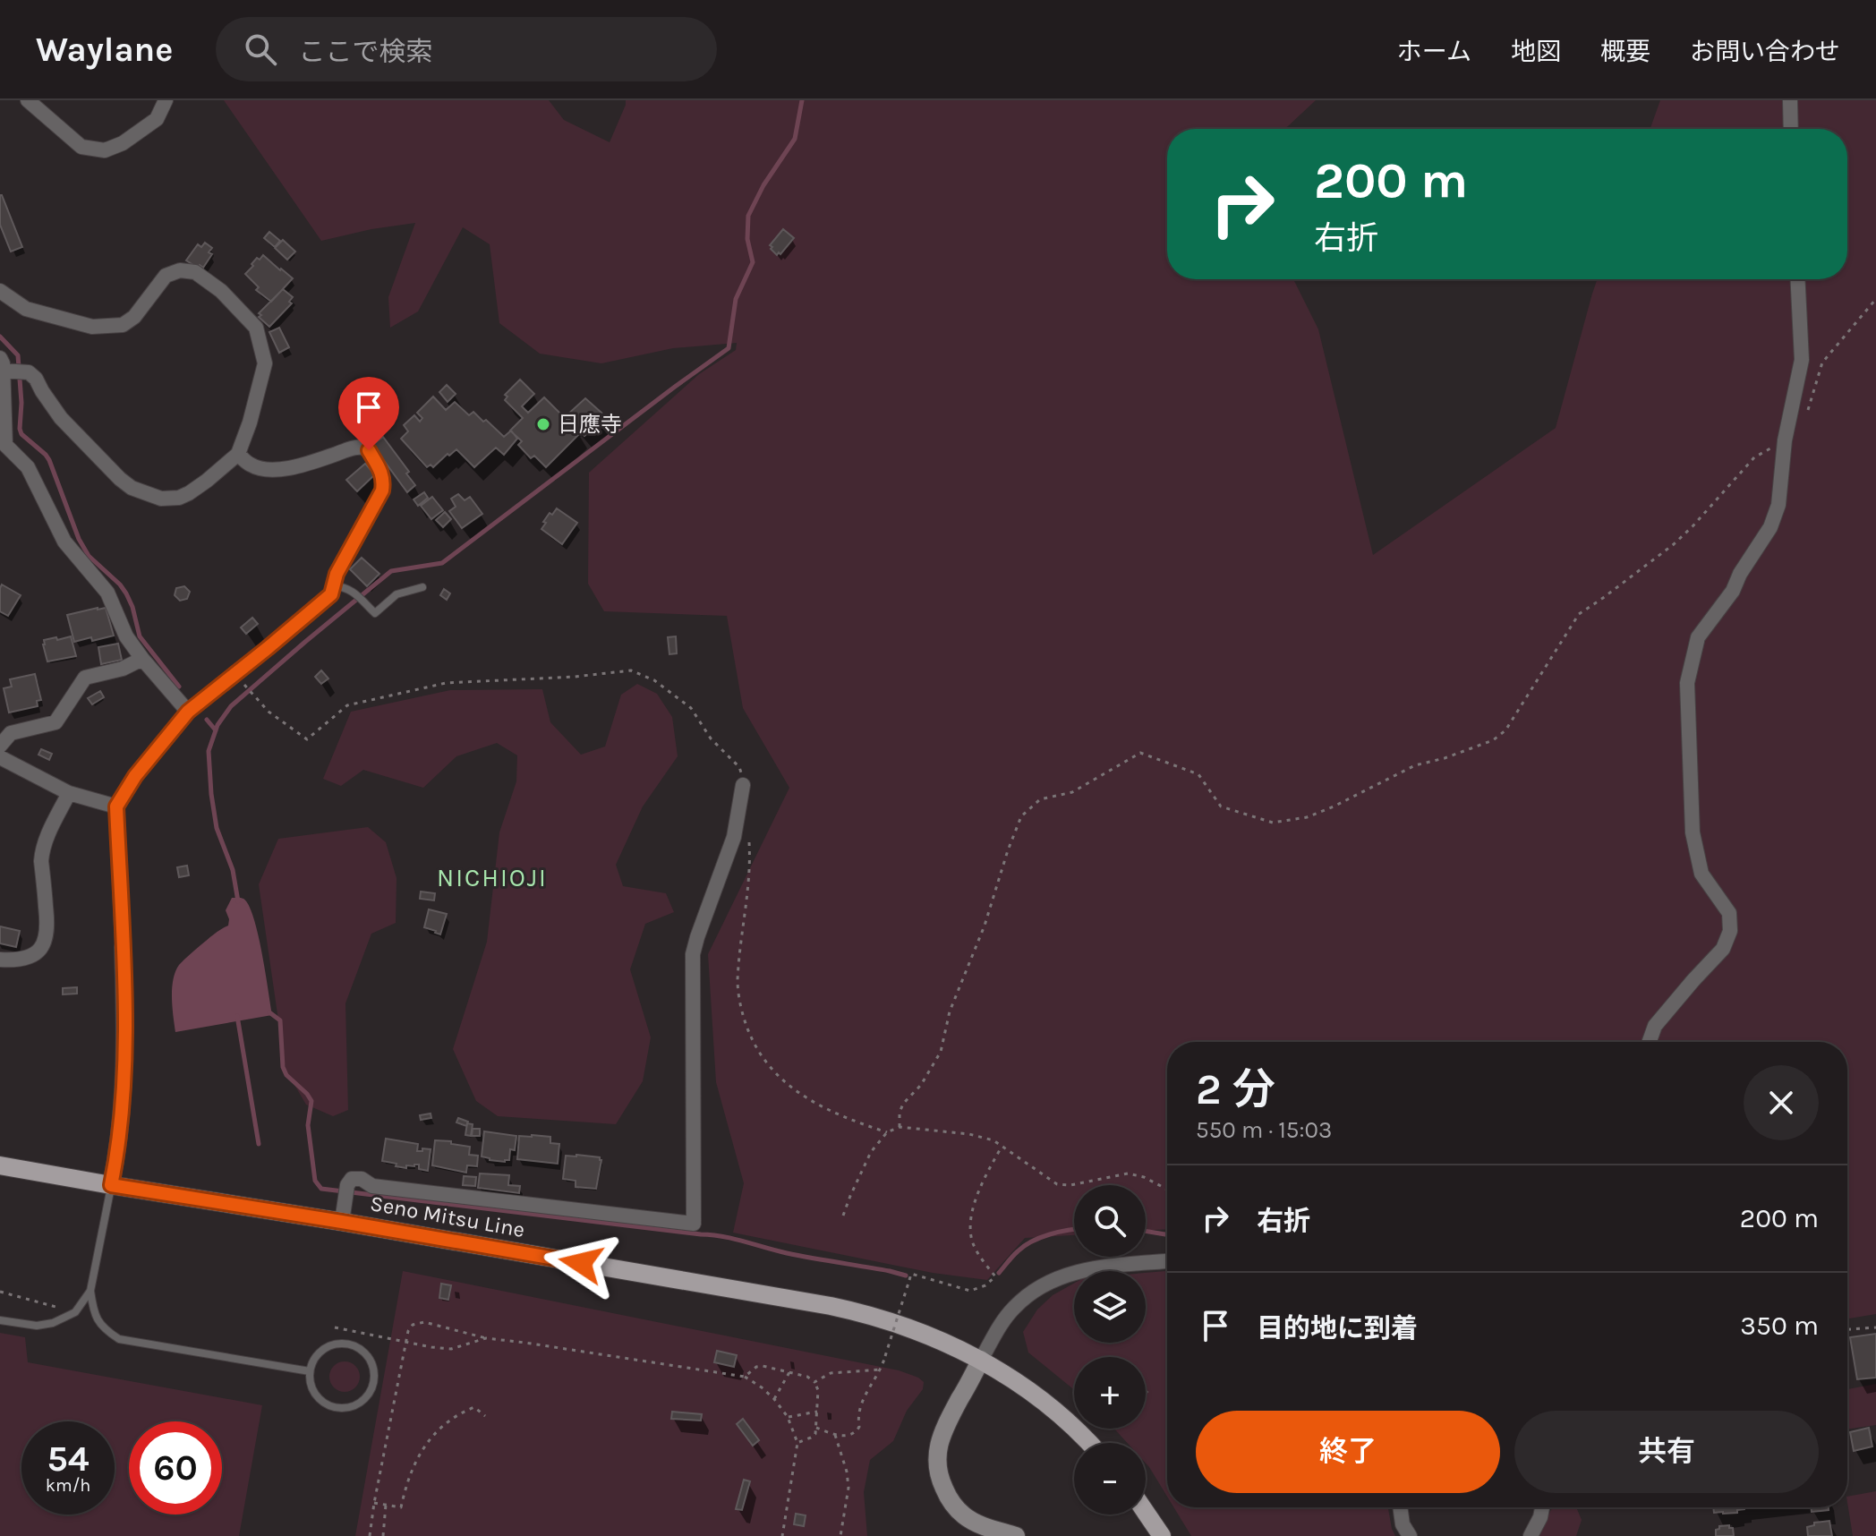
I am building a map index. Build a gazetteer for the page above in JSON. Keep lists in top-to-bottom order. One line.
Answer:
{"streets":{"main road":["Seno Mitsu Line"]},"districts":["NICHIOJI"],"places":["日應寺"],"page":{"header":"Waylane","search":"ここで検索","nav":["ホーム","地図","概要","お問い合わせ"],"turn":["200 m","右折"],"heading":["2 分","550 m · 15:03"],"list":[{"name":"右折","value":"200 m"},{"name":"目的地に到着","value":"350 m"}],"map_buttons":["+","−"],"buttons":["終了","共有"],"speed":"54 km/h","limit":"60"}}
